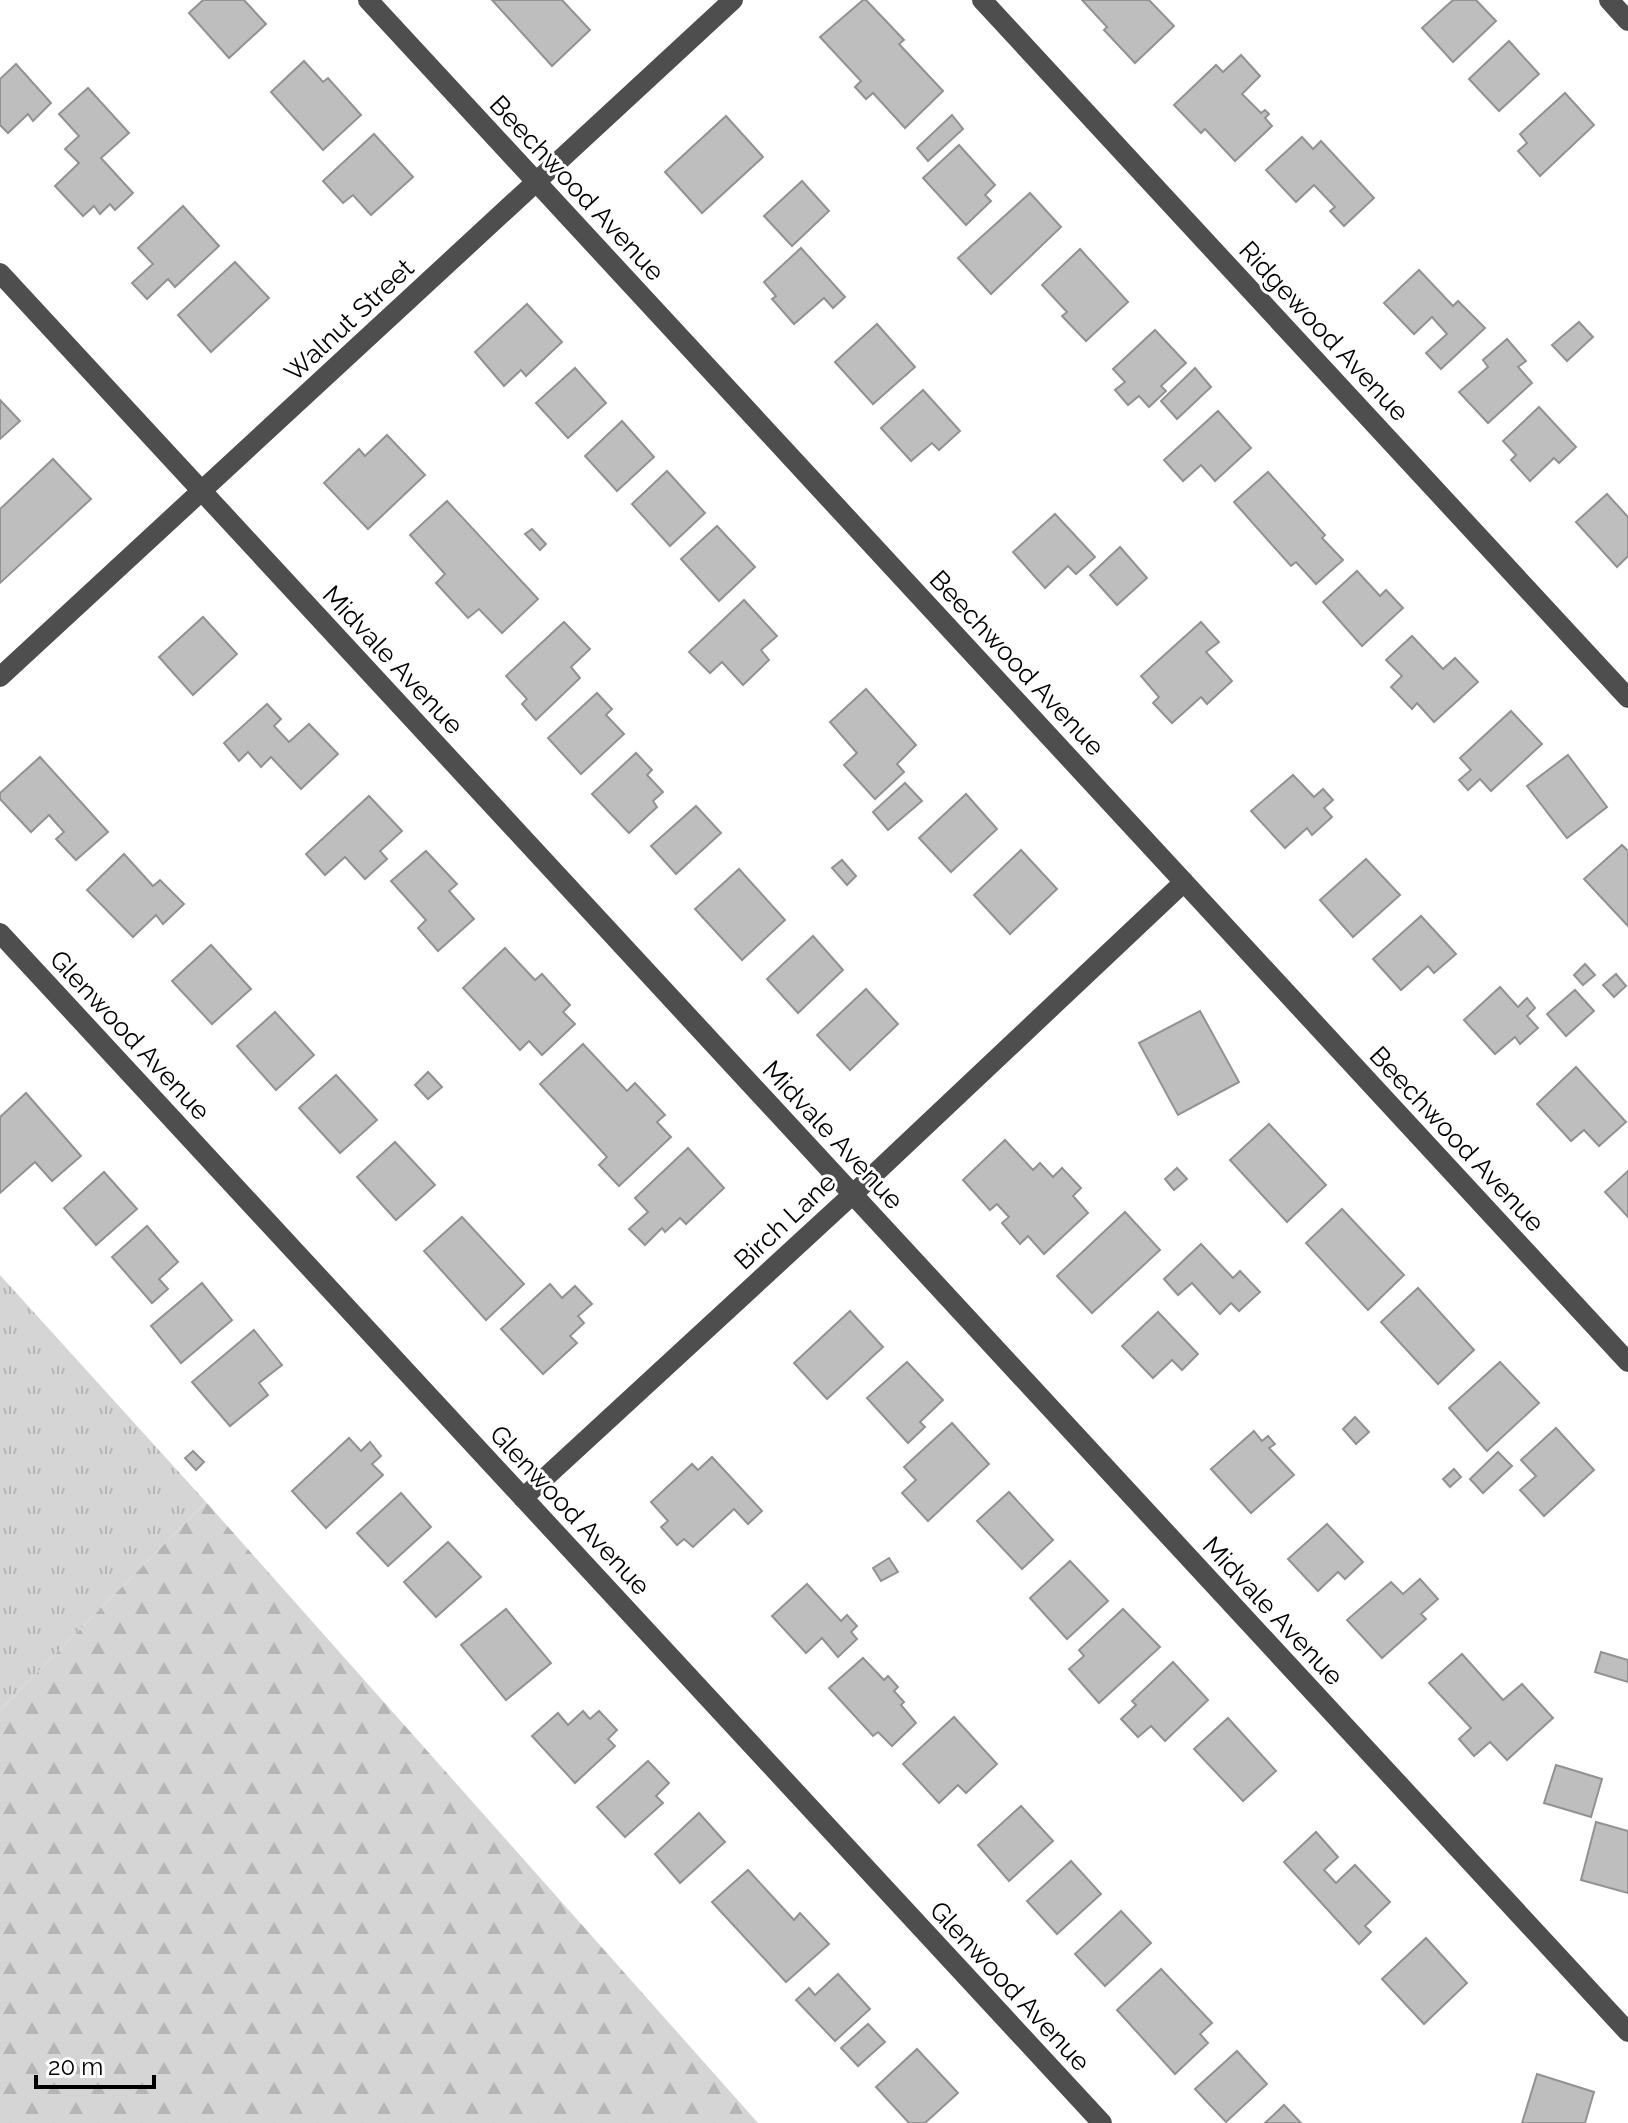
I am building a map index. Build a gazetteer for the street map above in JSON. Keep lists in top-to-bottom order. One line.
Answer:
{"streets":{"street":["Beechwood Avenue","Walnut Street","Ridgewood Avenue","Midvale Avenue","Glenwood Avenue","Birch Lane"]},"crossings":[["Beechwood Avenue","Walnut Street"],["Beechwood Avenue","Birch Lane"],["Walnut Street","Midvale Avenue"],["Midvale Avenue","Birch Lane"],["Glenwood Avenue","Birch Lane"]],"scale_bar":"20 m"}
